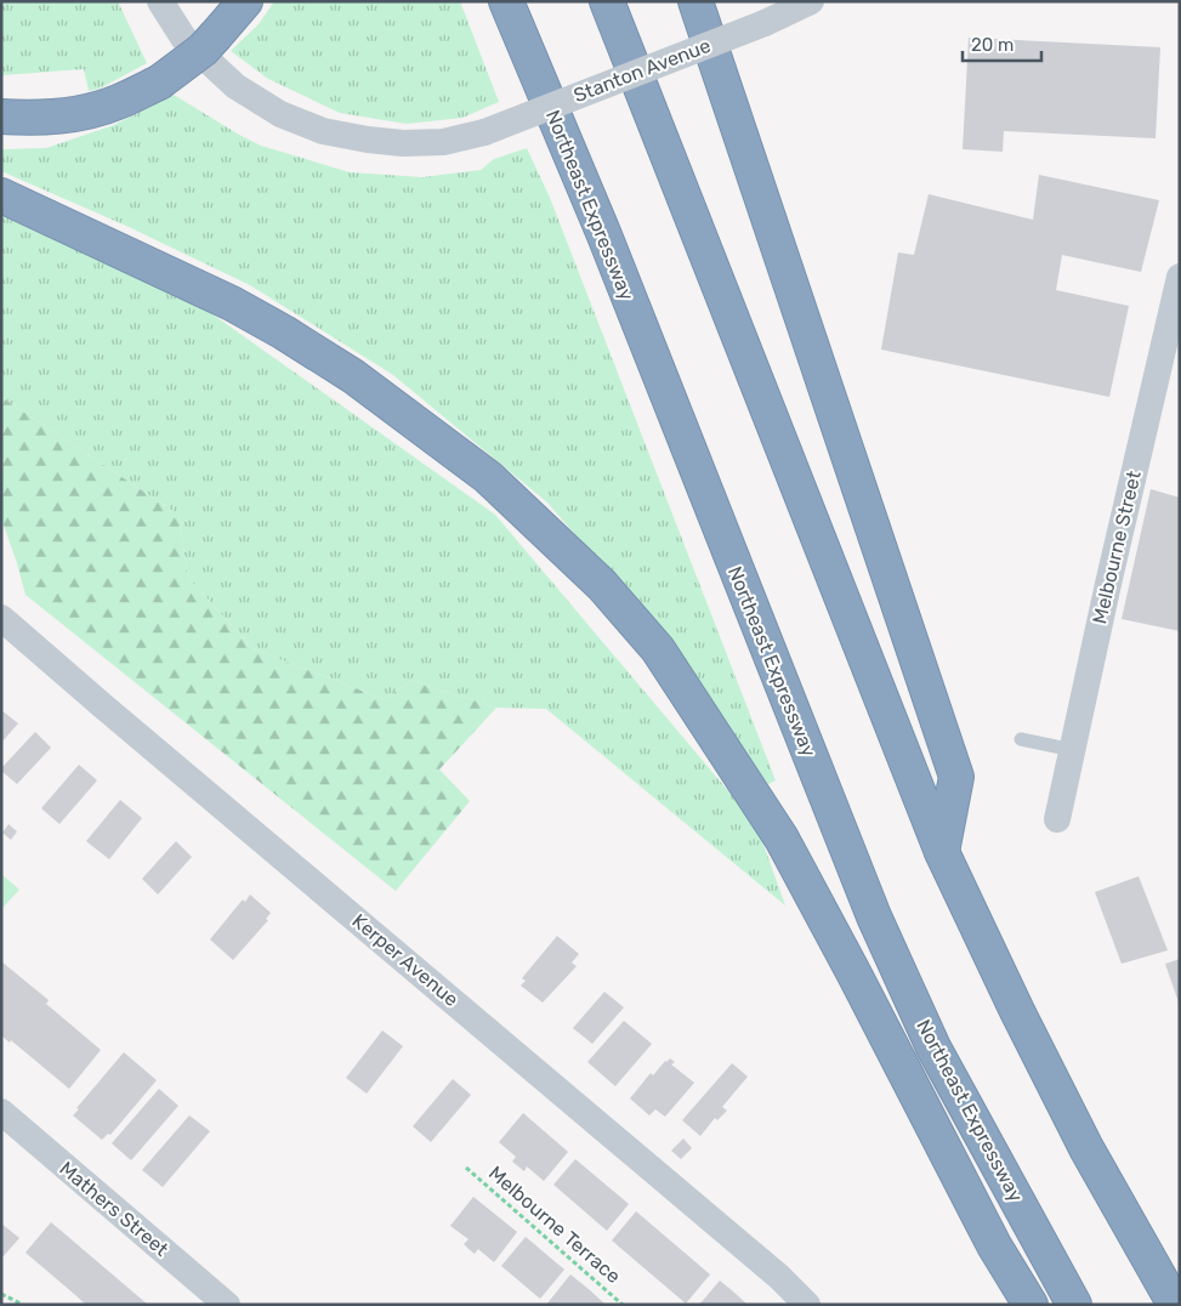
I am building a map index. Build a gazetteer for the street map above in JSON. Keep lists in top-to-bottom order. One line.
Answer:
{"streets":{"highway":["Northeast Expressway"],"street":["Stanton Avenue","Melbourne Street","Kerper Avenue","Mathers Street"],"path":["Melbourne Terrace"]},"scale_bar":"20 m"}
